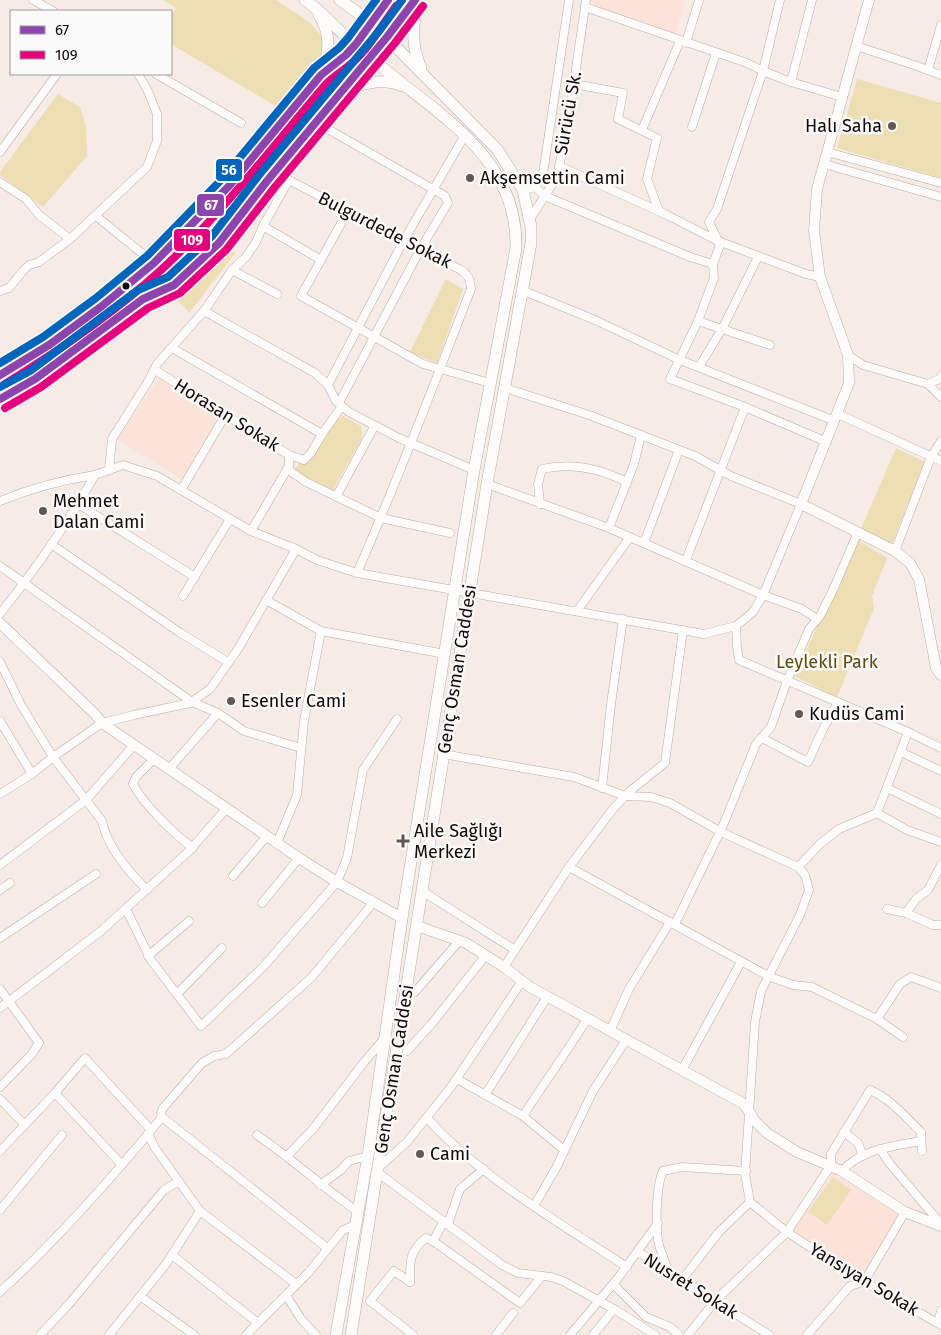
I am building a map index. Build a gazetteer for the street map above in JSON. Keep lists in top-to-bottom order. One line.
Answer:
{"streets":{"main road":["Genç Osman Caddesi"],"street":["Sürücü Sk.","Bulgurdede Sokak","Horasan Sokak","Yansıyan Sokak","Nusret Sokak"]},"crossings":[["Sürücü Sk.","Genç Osman Caddesi"]],"parks":["Leylekli Park"],"places":{"other":["Halı Saha","Akşemsettin Cami","Mehmet Dalan Cami","Esenler Cami","Kudüs Cami","Cami"],"health":["Aile Sağlığı Merkezi"]},"lines":["transit line 67","transit line 56","transit line 109"],"legend":["67","109"]}
